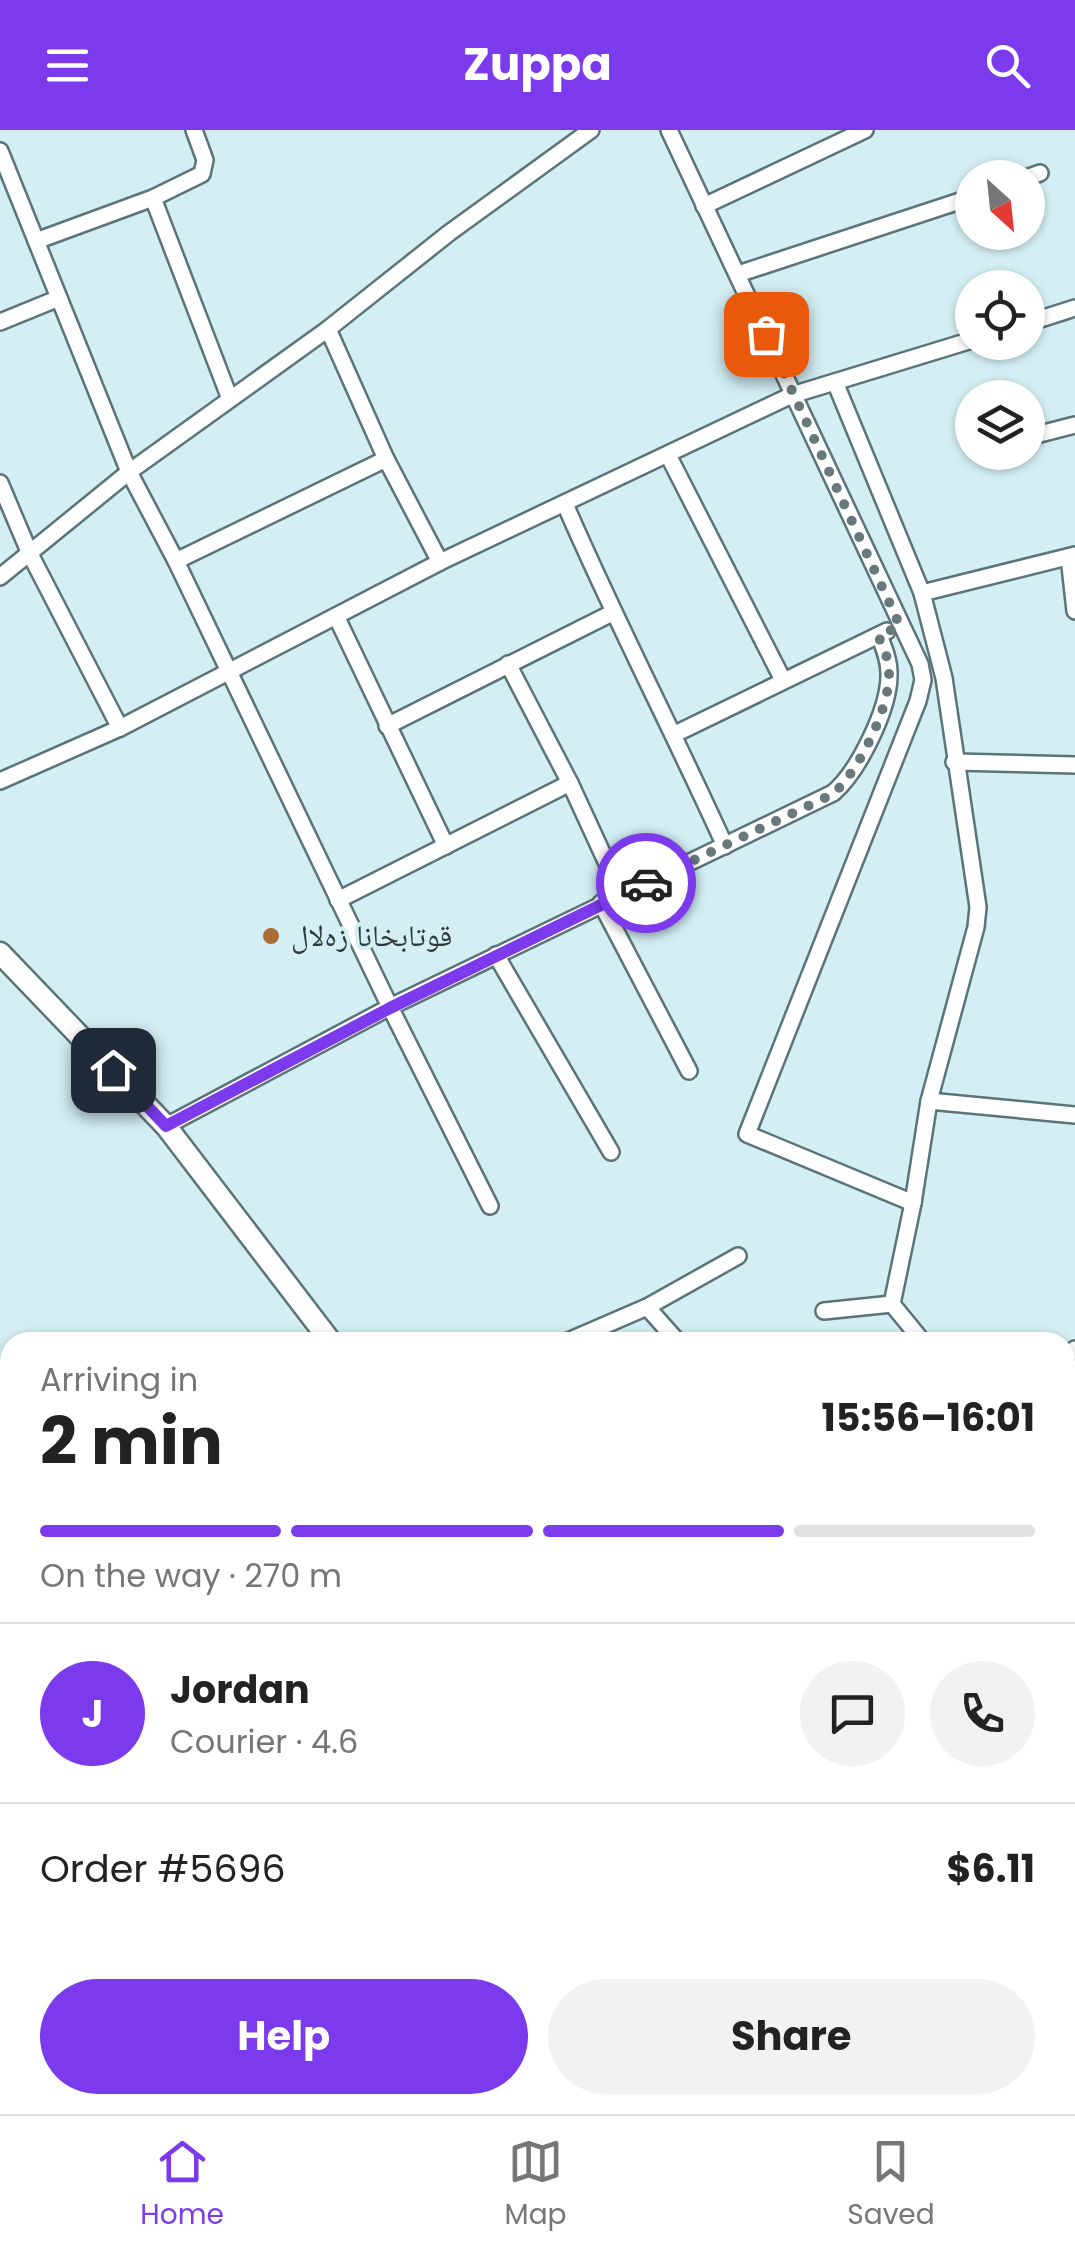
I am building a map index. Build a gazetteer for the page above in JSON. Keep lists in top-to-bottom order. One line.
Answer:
{"places":["قوتابخانا زەلال"],"north":"bottom right","page":{"header":"Zuppa","heading":["2 min","Arriving in","15:56–16:01"],"panel":["Jordan","Courier · 4.6","Order #5696","$6.11"],"bar":"On the way · 270 m","round":"J","buttons":["Help","Share"],"tabs":["Home","Map","Saved"]}}
